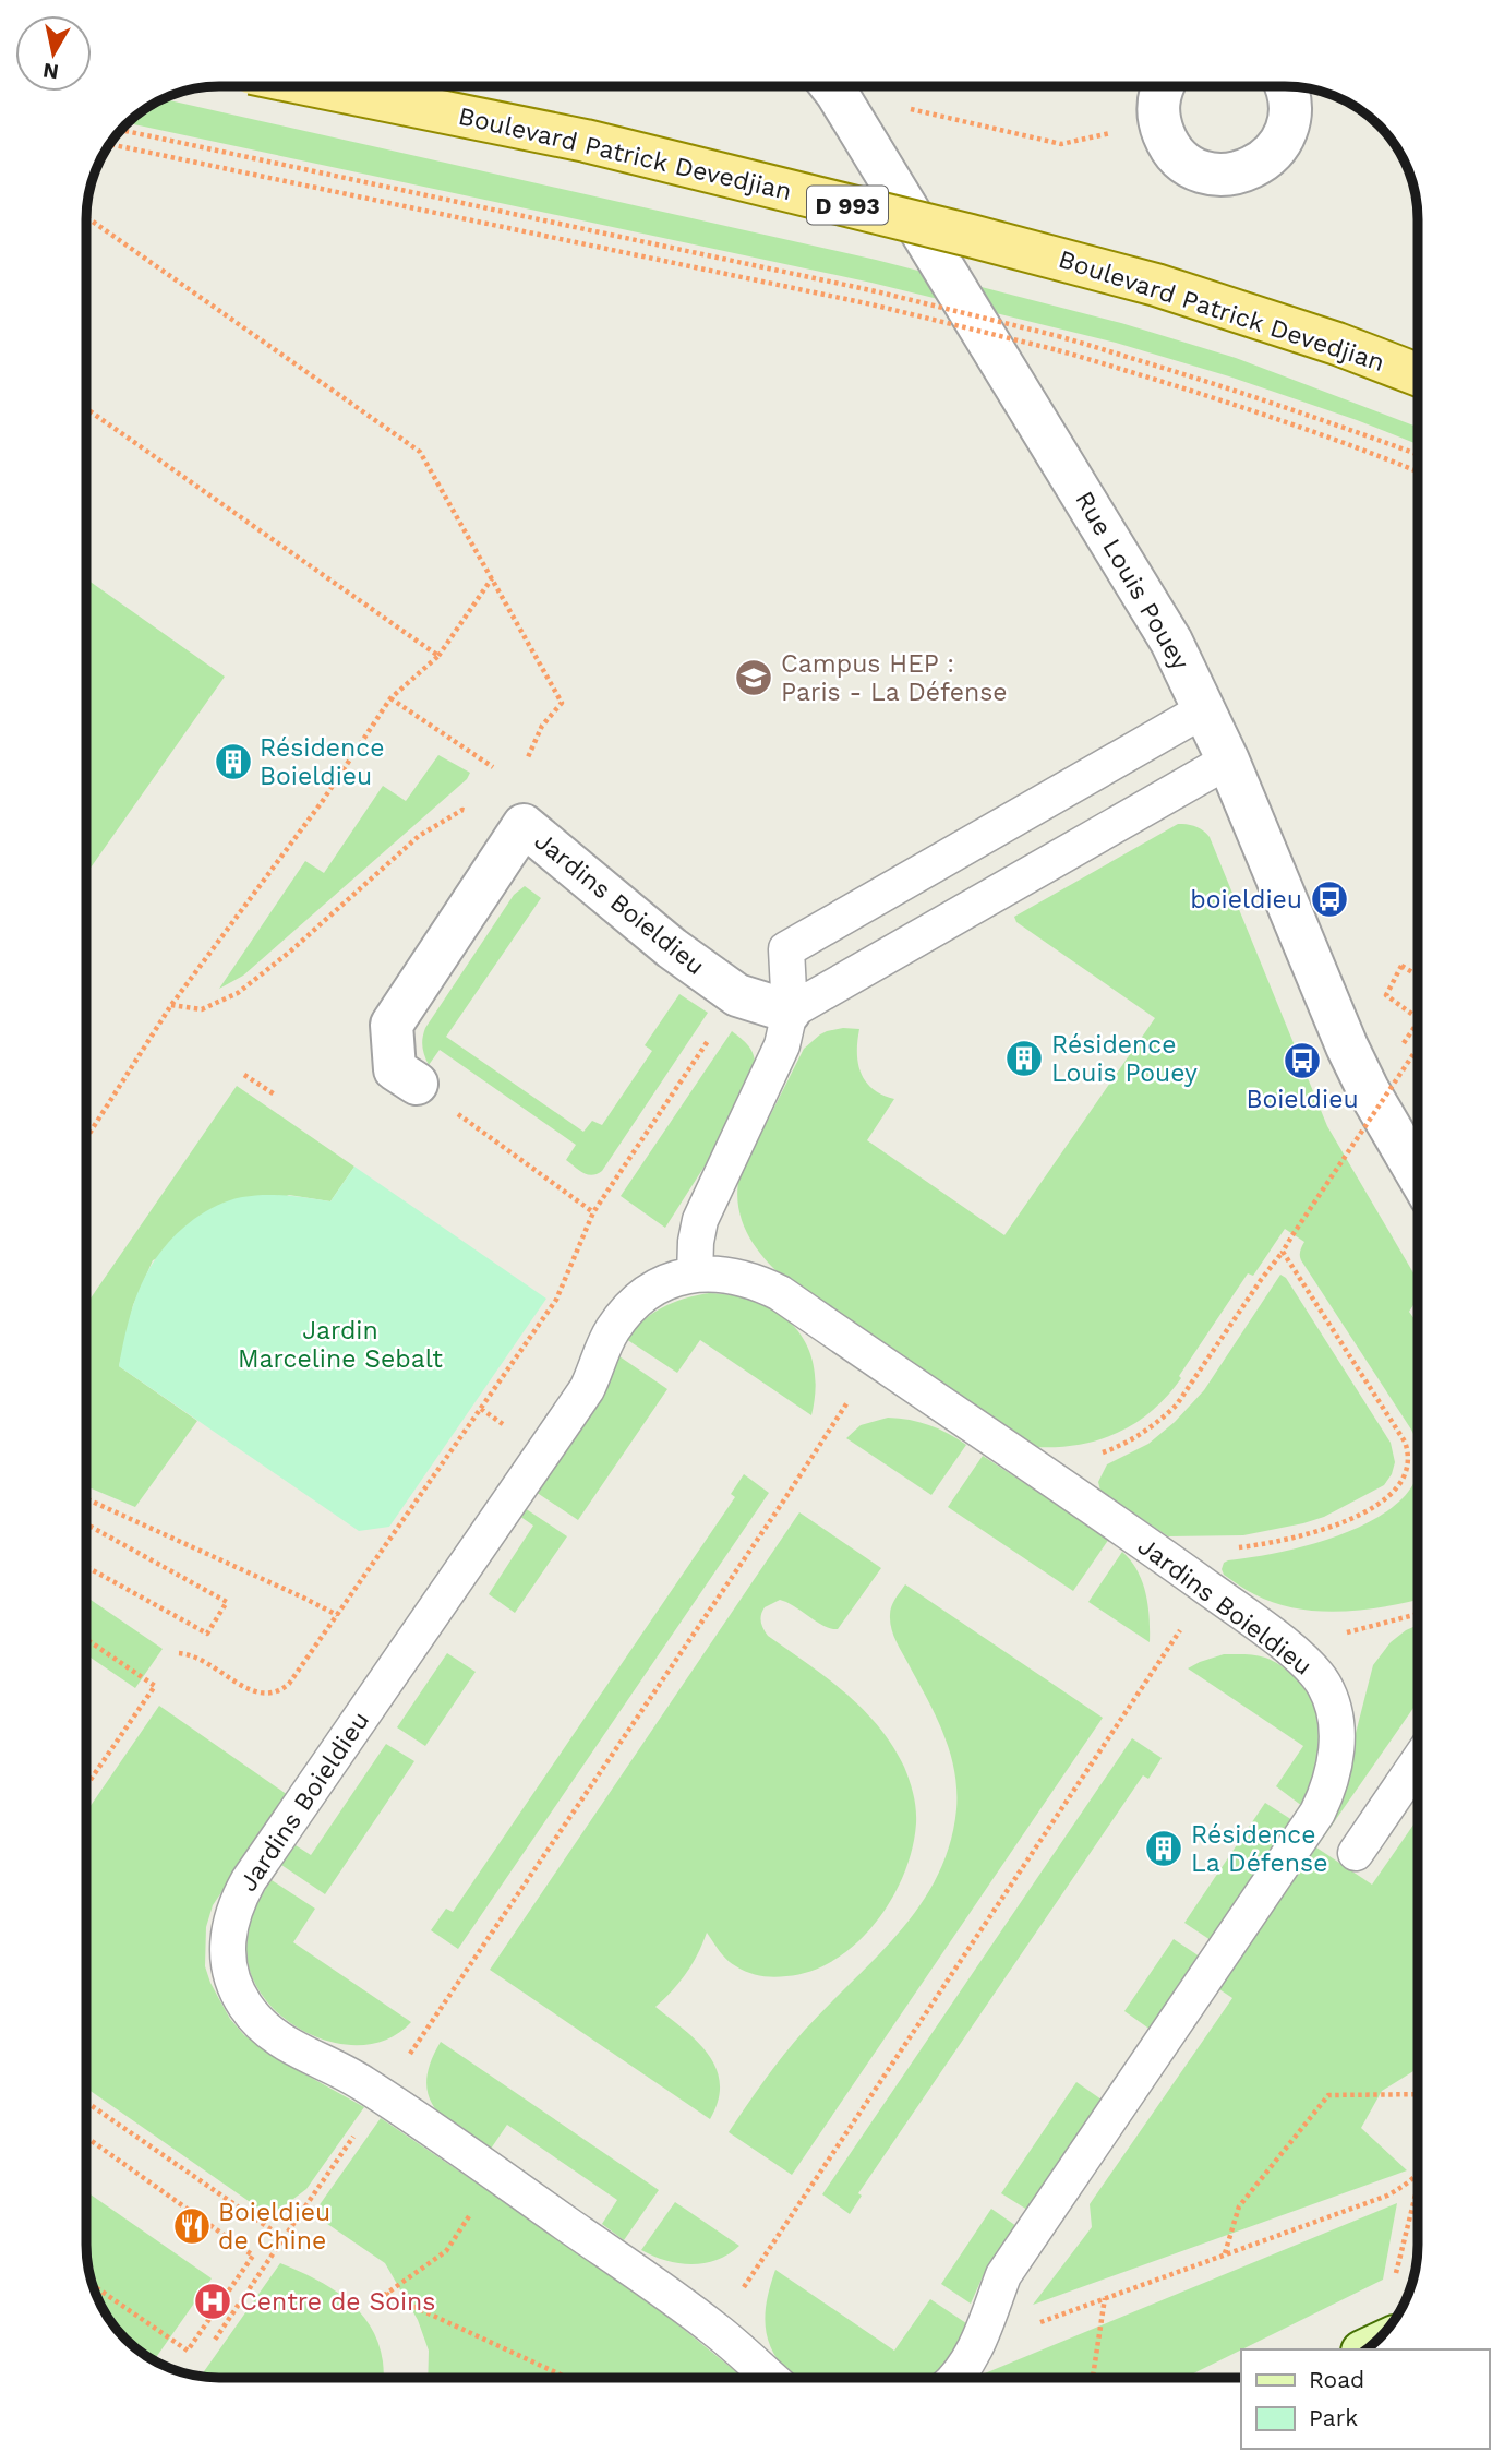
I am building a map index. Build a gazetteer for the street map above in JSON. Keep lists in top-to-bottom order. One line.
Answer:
{"streets":{"main road":["Boulevard Patrick Devedjian","D 993"],"street":["Rue Louis Pouey","Jardins Boieldieu"]},"parks":["Jardin Marceline Sebalt"],"places":{"school or university":["Campus HEP : Paris - La Défense"],"building":["Résidence Boieldieu","Résidence Louis Pouey","Résidence La Défense"],"bus stop":["boieldieu","Boieldieu"],"restaurant":["Boieldieu de Chine"],"hospital":["Centre de Soins"]},"legend":["Road","Park"],"north":"bottom"}
